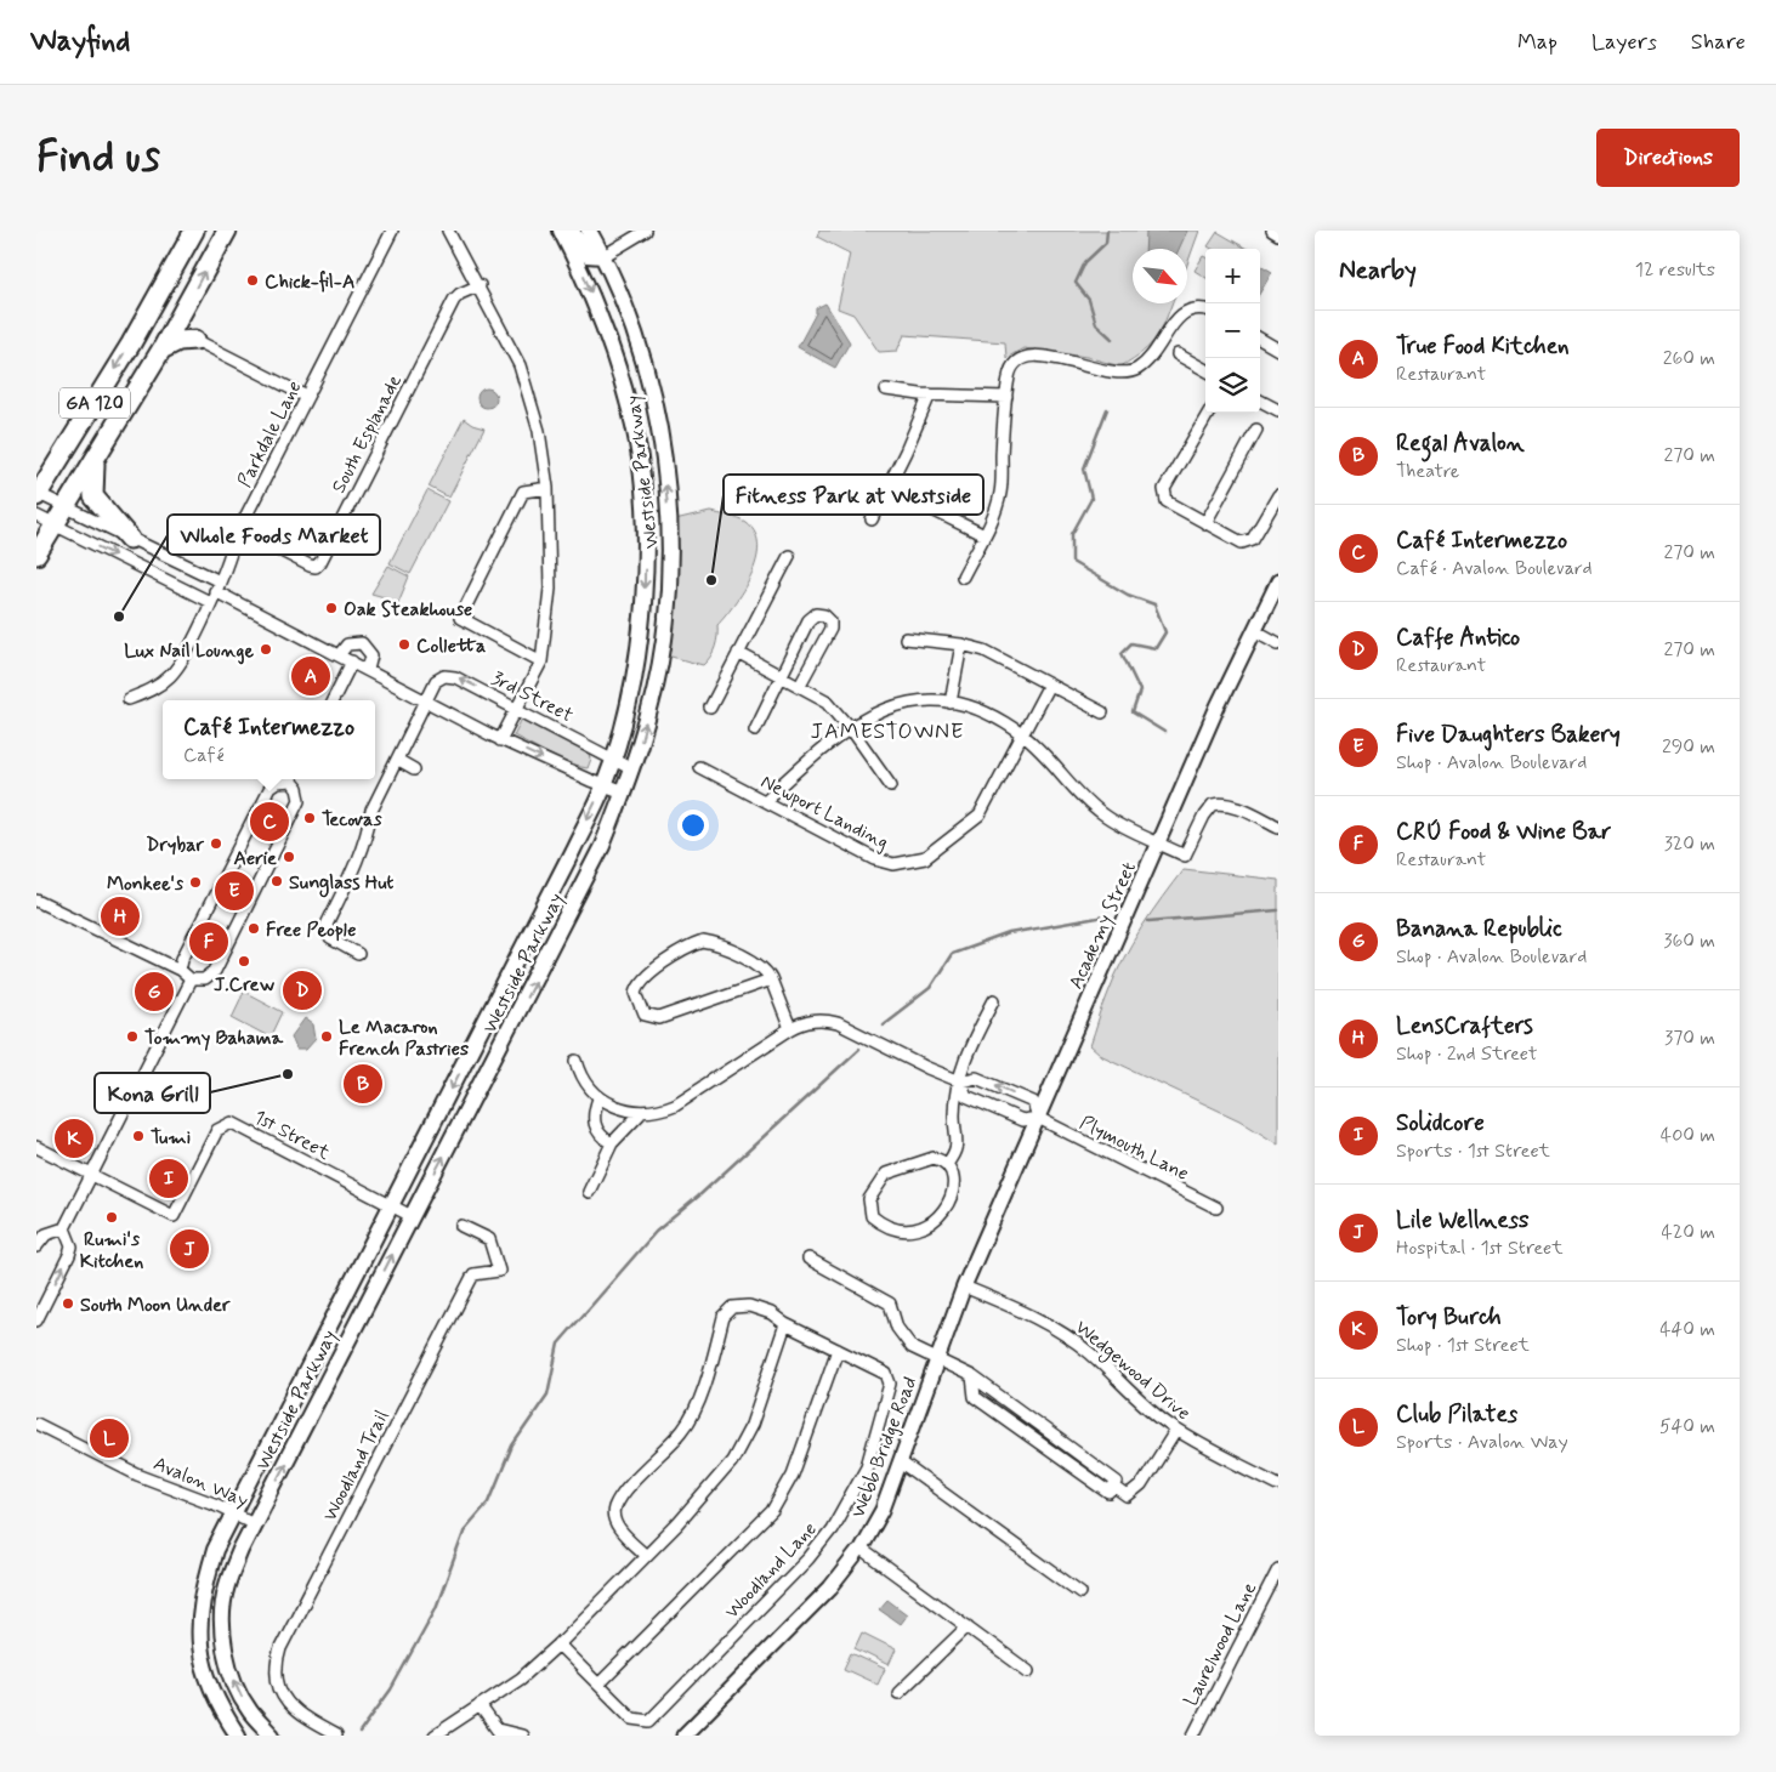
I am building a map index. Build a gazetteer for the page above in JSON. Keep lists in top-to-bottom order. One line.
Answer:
{"streets":{"highway":["GA 120"],"main road":["Westside Parkway"],"street":["Parkdale Lane","South Esplanade","3rd Street","Newport Landing","Academy Street","1st Street","Plymouth Lane","Wedgewood Drive","Webb Bridge Road","Woodland Trail","Avalon Way","Woodland Lane","Laurelwood Lane"]},"crossings":[["Parkdale Lane","South Esplanade"],["Westside Parkway","3rd Street"],["Westside Parkway","1st Street"],["Westside Parkway","Avalon Way"],["Academy Street","Plymouth Lane"],["Academy Street","Wedgewood Drive"],["Academy Street","Webb Bridge Road"],["Wedgewood Drive","Webb Bridge Road"]],"districts":["JAMESTOWNE"],"places":["Chick-fil-A","Fitness Park at Westside","Oak Steakhouse","Whole Foods Market","Colletta","Lux Nail Lounge","Tecovas","Drybar","Aerie","Sunglass Hut","Monkee's","Free People","J.Crew","Tommy Bahama","Le Macaron French Pastries","Kona Grill","Tumi","Rumi's Kitchen","South Moon Under"],"north":"bottom right","page":{"header":"Wayfind","nav":["Map","Layers","Share"],"buttons":"Directions","title":"Find us","heading":["Nearby","12 results"],"map_buttons":["+","−"],"list":[{"mark":"A","name":"True Food Kitchen","note":"Restaurant","value":"260 m"},{"mark":"B","name":"Regal Avalon","note":"Theatre","value":"270 m"},{"mark":"C","name":"Café Intermezzo","note":"Café · Avalon Boulevard","value":"270 m"},{"mark":"D","name":"Caffe Antico","note":"Restaurant","value":"270 m"},{"mark":"E","name":"Five Daughters Bakery","note":"Shop · Avalon Boulevard","value":"290 m"},{"mark":"F","name":"CRÚ Food & Wine Bar","note":"Restaurant","value":"320 m"},{"mark":"G","name":"Banana Republic","note":"Shop · Avalon Boulevard","value":"360 m"},{"mark":"H","name":"LensCrafters","note":"Shop · 2nd Street","value":"370 m"},{"mark":"I","name":"Solidcore","note":"Sports · 1st Street","value":"400 m"},{"mark":"J","name":"Lile Wellness","note":"Hospital · 1st Street","value":"420 m"},{"mark":"K","name":"Tory Burch","note":"Shop · 1st Street","value":"440 m"},{"mark":"L","name":"Club Pilates","note":"Sports · Avalon Way","value":"540 m"}],"pins":["A","C","E","H","F","D","G","B","K","I","J","L"],"popup":["Café Intermezzo","Café"]}}
